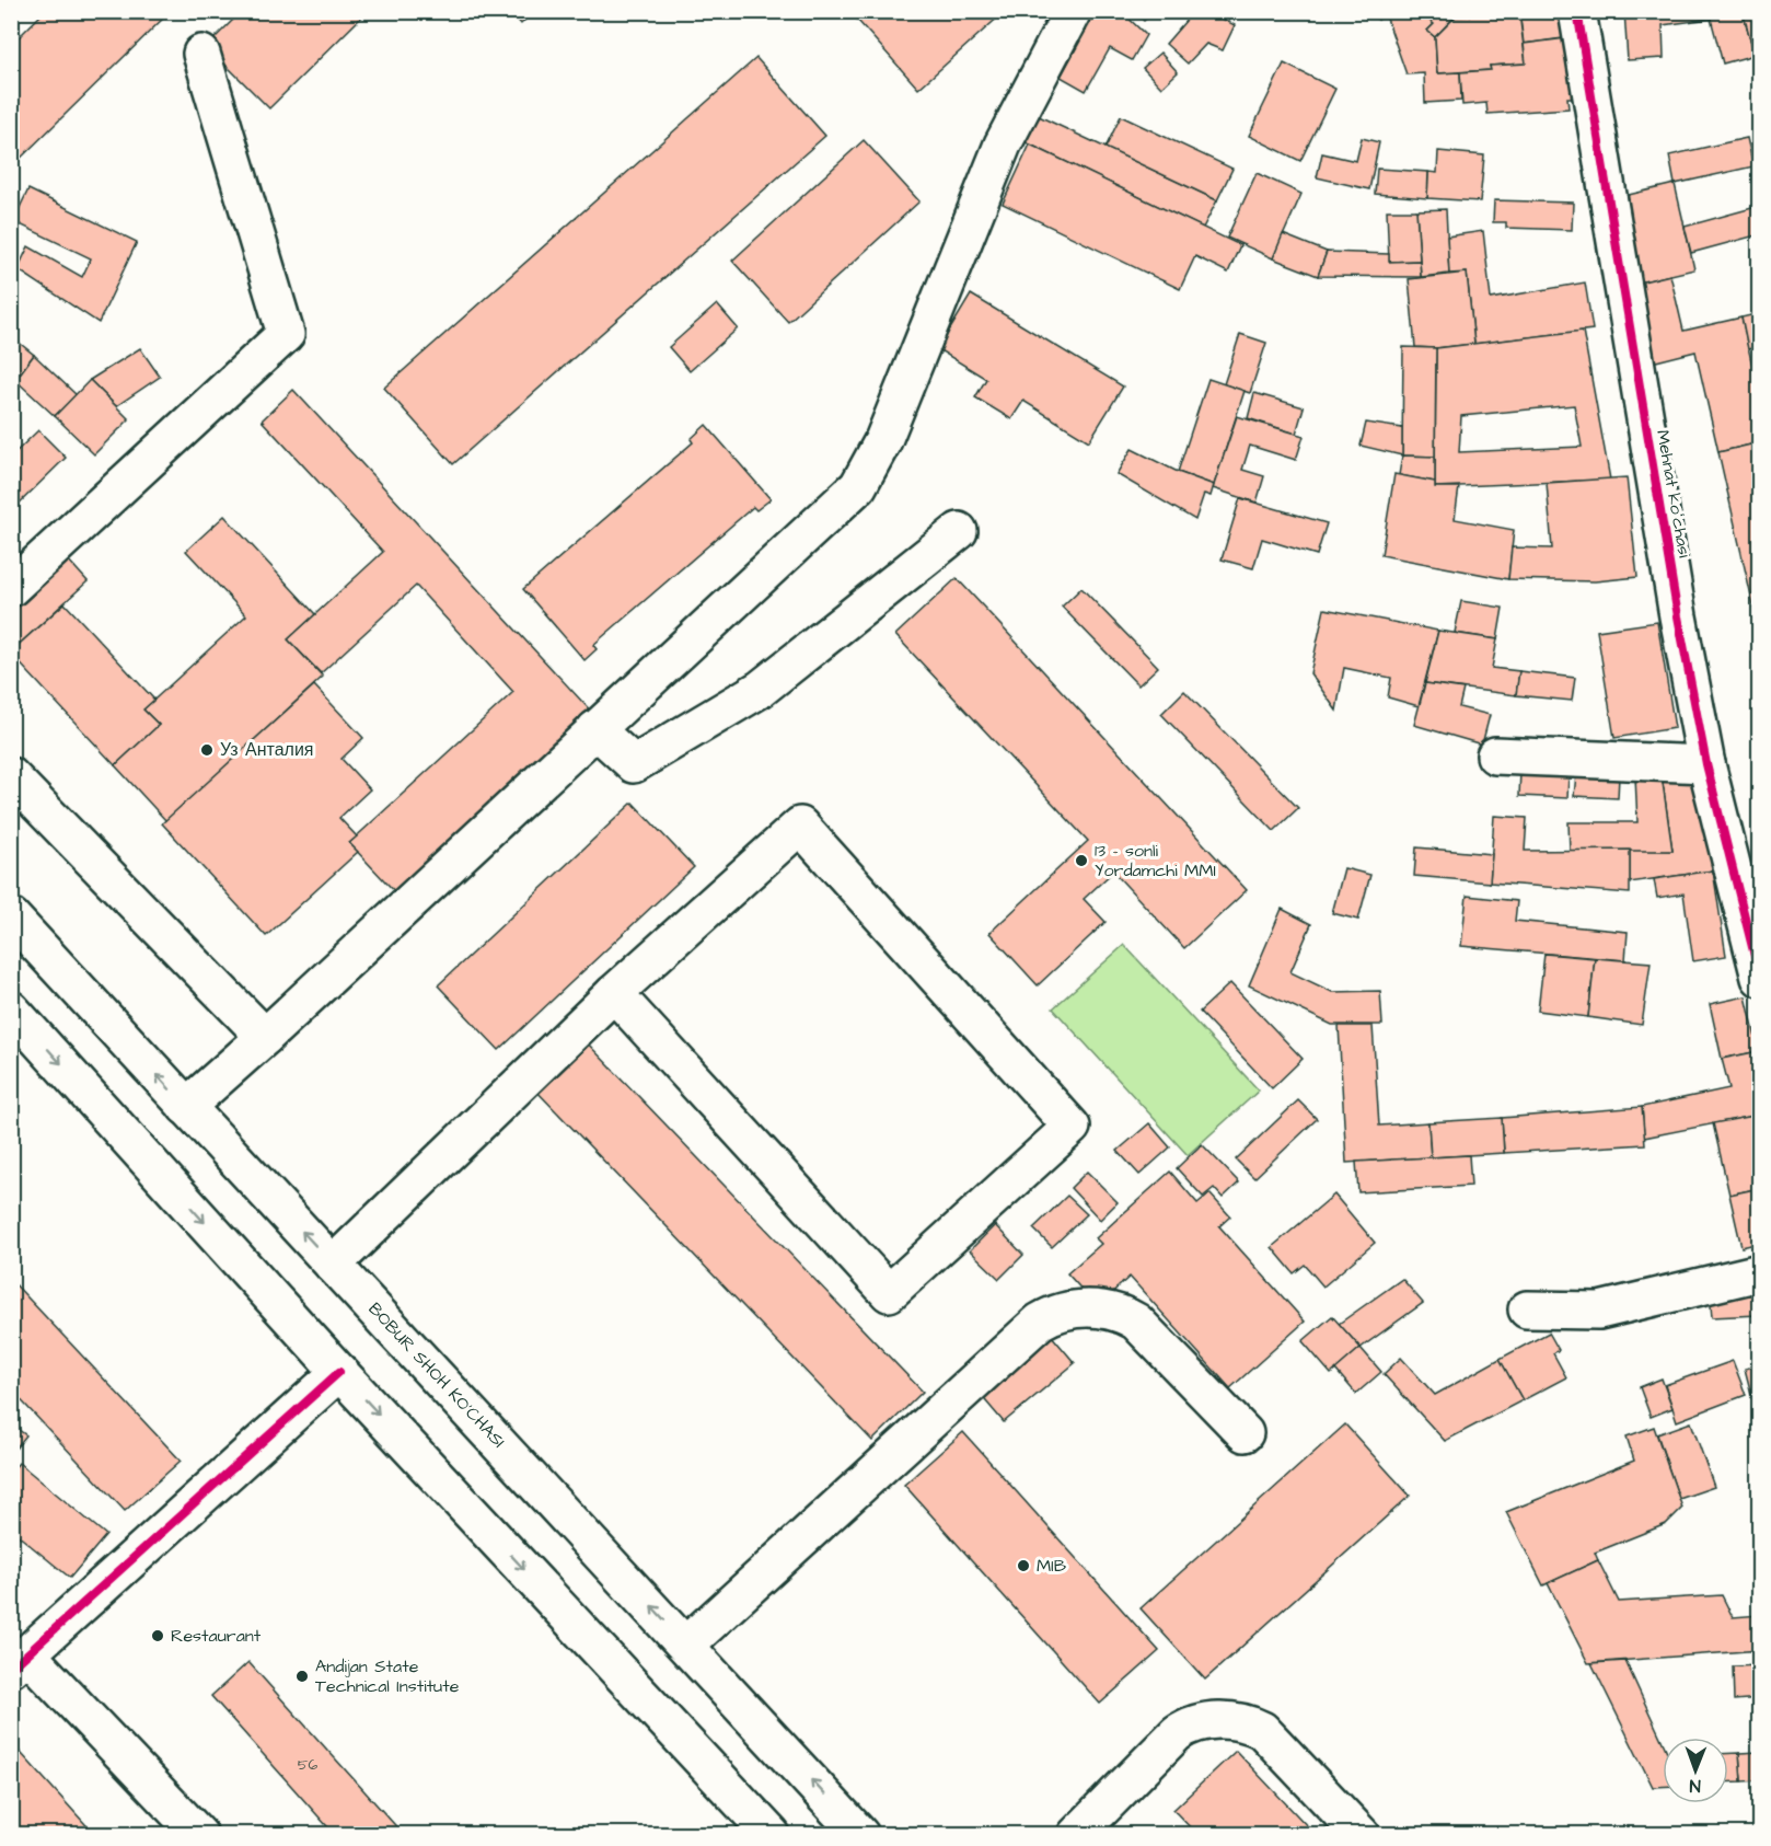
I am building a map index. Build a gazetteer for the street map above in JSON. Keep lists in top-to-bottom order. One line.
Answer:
{"streets":{"main road":["Mehnat koʻchasi","BOBUR SHOH KO'CHASI"]},"places":["Уз Анталия","13 - sonli Yordamchi MMI","MIB","Restaurant","Andijan State Technical Institute"],"house_numbers":["56"],"north":"bottom"}
